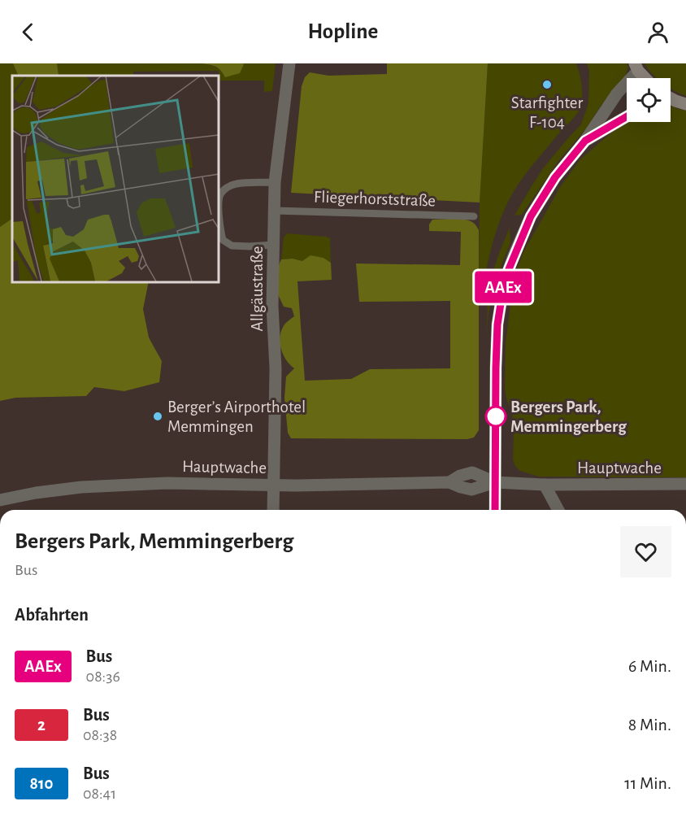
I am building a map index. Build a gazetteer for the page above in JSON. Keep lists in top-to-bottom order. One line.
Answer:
{"streets":{"street":["Allgäustraße","Hauptwache"],"lane":["Fliegerhorststraße"]},"crossings":[["Fliegerhorststraße","Allgäustraße"],["Allgäustraße","Hauptwache"]],"places":["Starfighter F-104","Berger’s Airporthotel Memmingen","Bergers Park, Memmingerberg"],"lines":["bus line AAEx"],"page":{"header":"Hopline","on_map":"AAEx","heading":[["Bergers Park, Memmingerberg","Bus"],"Abfahrten"],"list":[{"mark":"AAEx","name":"Bus","note":"08:36","value":"6 Min."},{"mark":"2","name":"Bus","note":"08:38","value":"8 Min."},{"mark":"810","name":"Bus","note":"08:41","value":"11 Min."}]}}
